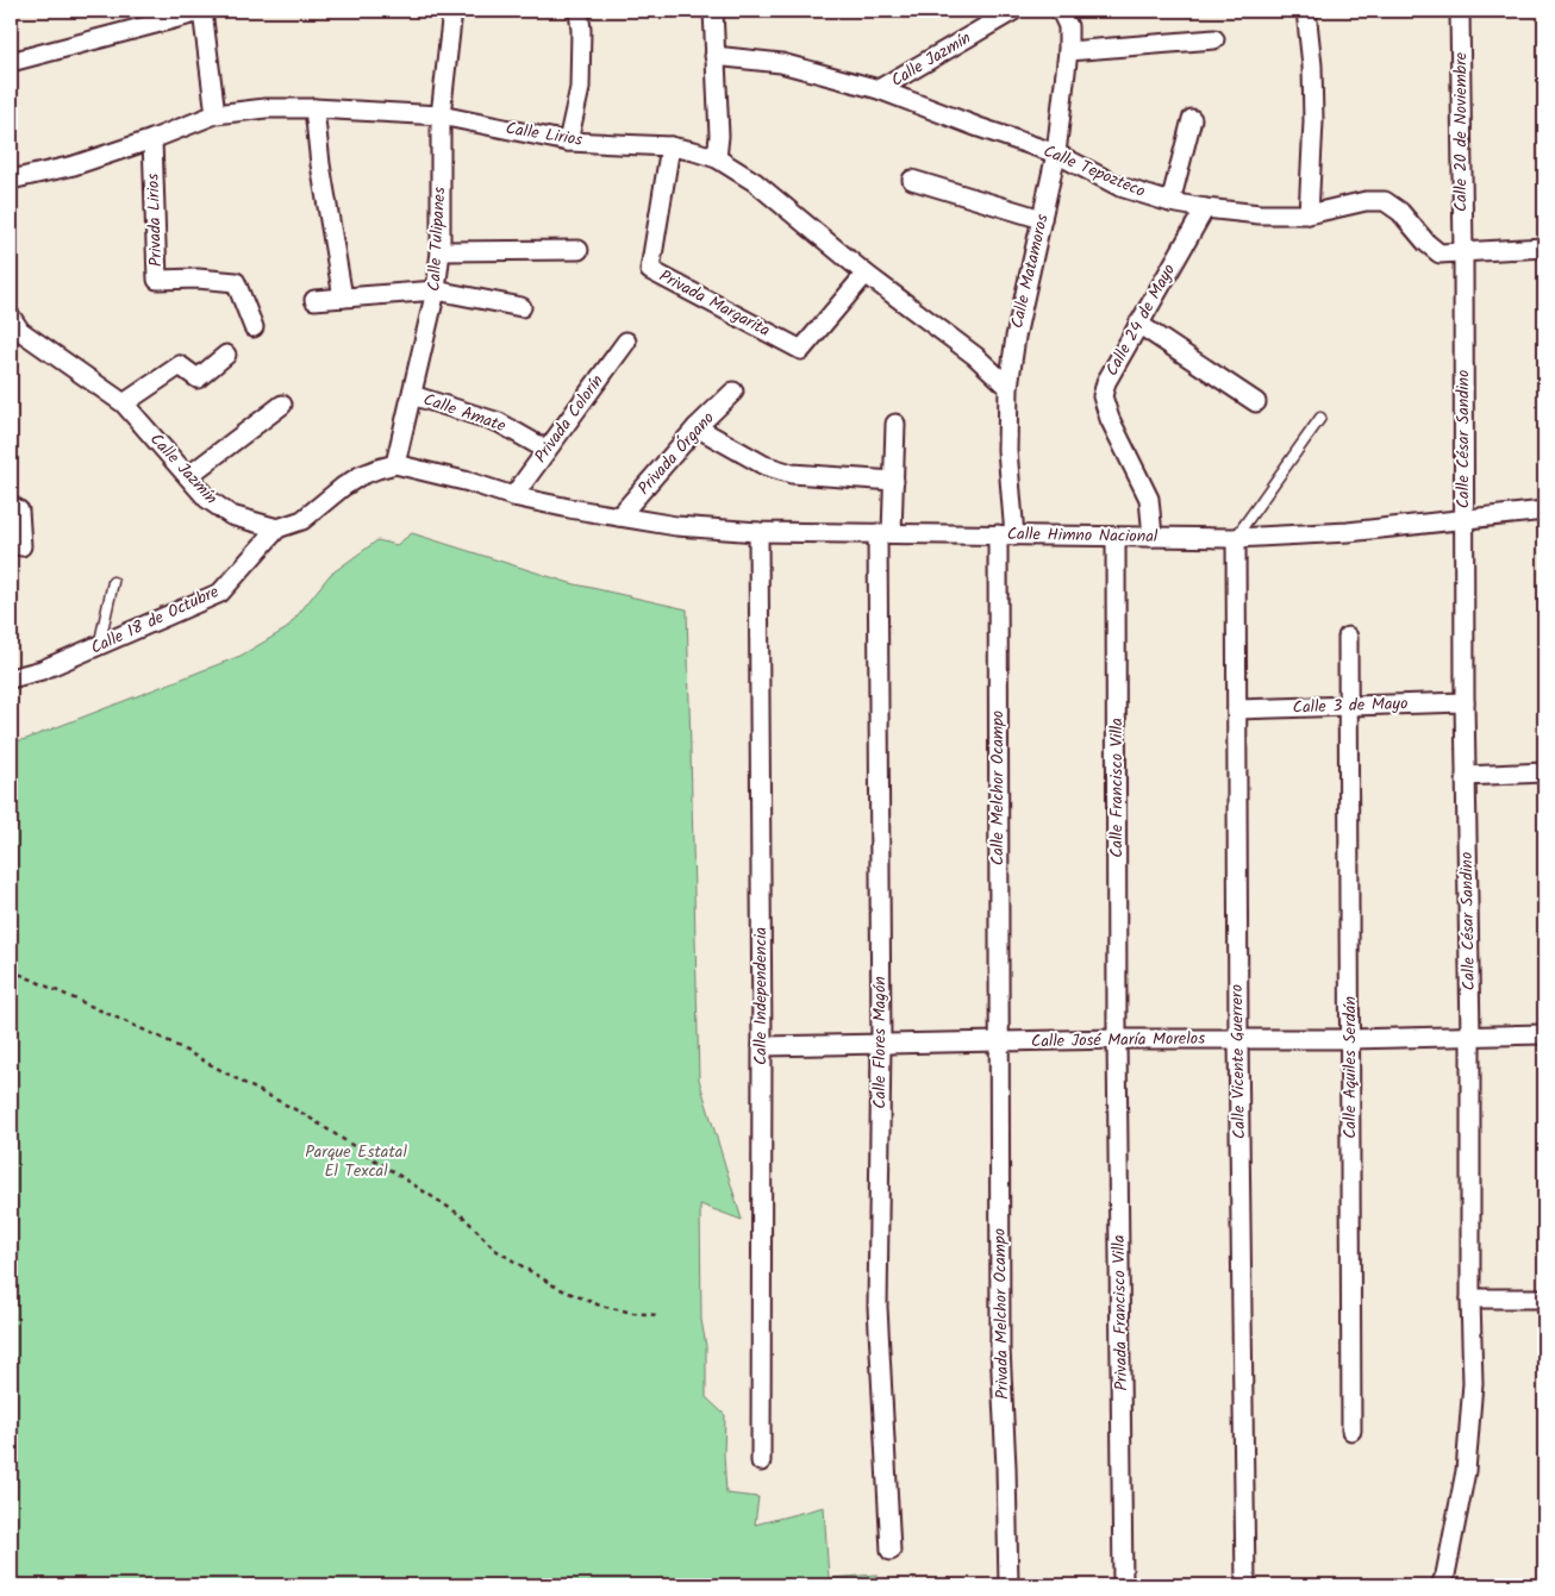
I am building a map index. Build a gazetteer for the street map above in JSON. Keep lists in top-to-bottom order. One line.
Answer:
{"streets":{"street":["Calle Jazmín","Calle 20 de Noviembre","Calle Lirios","Calle Tepozteco","Privada Lirios","Calle Tulipanes","Calle Matamoros","Privada Margarita","Calle 24 de Mayo","Calle Amate","Privada Colorín","Calle César Sandino","Privada Órgano","Calle Himno Nacional","Calle 18 de Octubre","Calle 3 de Mayo","Calle Melchor Ocampo","Calle Francisco Villa","Calle Independencia","Calle José María Morelos","Calle Flores Magón","Calle Vicente Guerrero","Calle Aquiles Serdán","Privada Francisco Villa","Privada Melchor Ocampo"]},"crossings":[["Calle Jazmín","Calle Tepozteco"],["Calle Jazmín","Calle 18 de Octubre"],["Calle 20 de Noviembre","Calle Tepozteco"],["Calle 20 de Noviembre","Calle César Sandino"],["Calle Lirios","Privada Lirios"],["Calle Lirios","Calle Tulipanes"],["Calle Lirios","Calle Matamoros"],["Calle Lirios","Privada Margarita"],["Calle Tepozteco","Calle Matamoros"],["Calle Tepozteco","Calle 24 de Mayo"],["Calle Tepozteco","Calle César Sandino"],["Calle Tulipanes","Calle Amate"],["Calle Matamoros","Calle Himno Nacional"],["Calle Matamoros","Calle Melchor Ocampo"],["Calle 24 de Mayo","Calle Himno Nacional"],["Calle Amate","Privada Colorín"],["Calle César Sandino","Calle Himno Nacional"],["Calle César Sandino","Calle 3 de Mayo"],["Calle César Sandino","Calle José María Morelos"],["Privada Órgano","Calle Himno Nacional"],["Calle Himno Nacional","Calle Melchor Ocampo"],["Calle Himno Nacional","Calle Francisco Villa"],["Calle Himno Nacional","Calle Independencia"],["Calle Himno Nacional","Calle Flores Magón"],["Calle Himno Nacional","Calle Vicente Guerrero"],["Calle 3 de Mayo","Calle Vicente Guerrero"],["Calle 3 de Mayo","Calle Aquiles Serdán"],["Calle Melchor Ocampo","Calle José María Morelos"],["Calle Melchor Ocampo","Privada Melchor Ocampo"],["Calle Francisco Villa","Calle José María Morelos"],["Calle Francisco Villa","Privada Francisco Villa"],["Calle Independencia","Calle José María Morelos"],["Calle José María Morelos","Calle Flores Magón"],["Calle José María Morelos","Calle Vicente Guerrero"],["Calle José María Morelos","Calle Aquiles Serdán"],["Calle José María Morelos","Privada Francisco Villa"],["Calle José María Morelos","Privada Melchor Ocampo"]],"parks":["Parque Estatal El Texcal"]}
